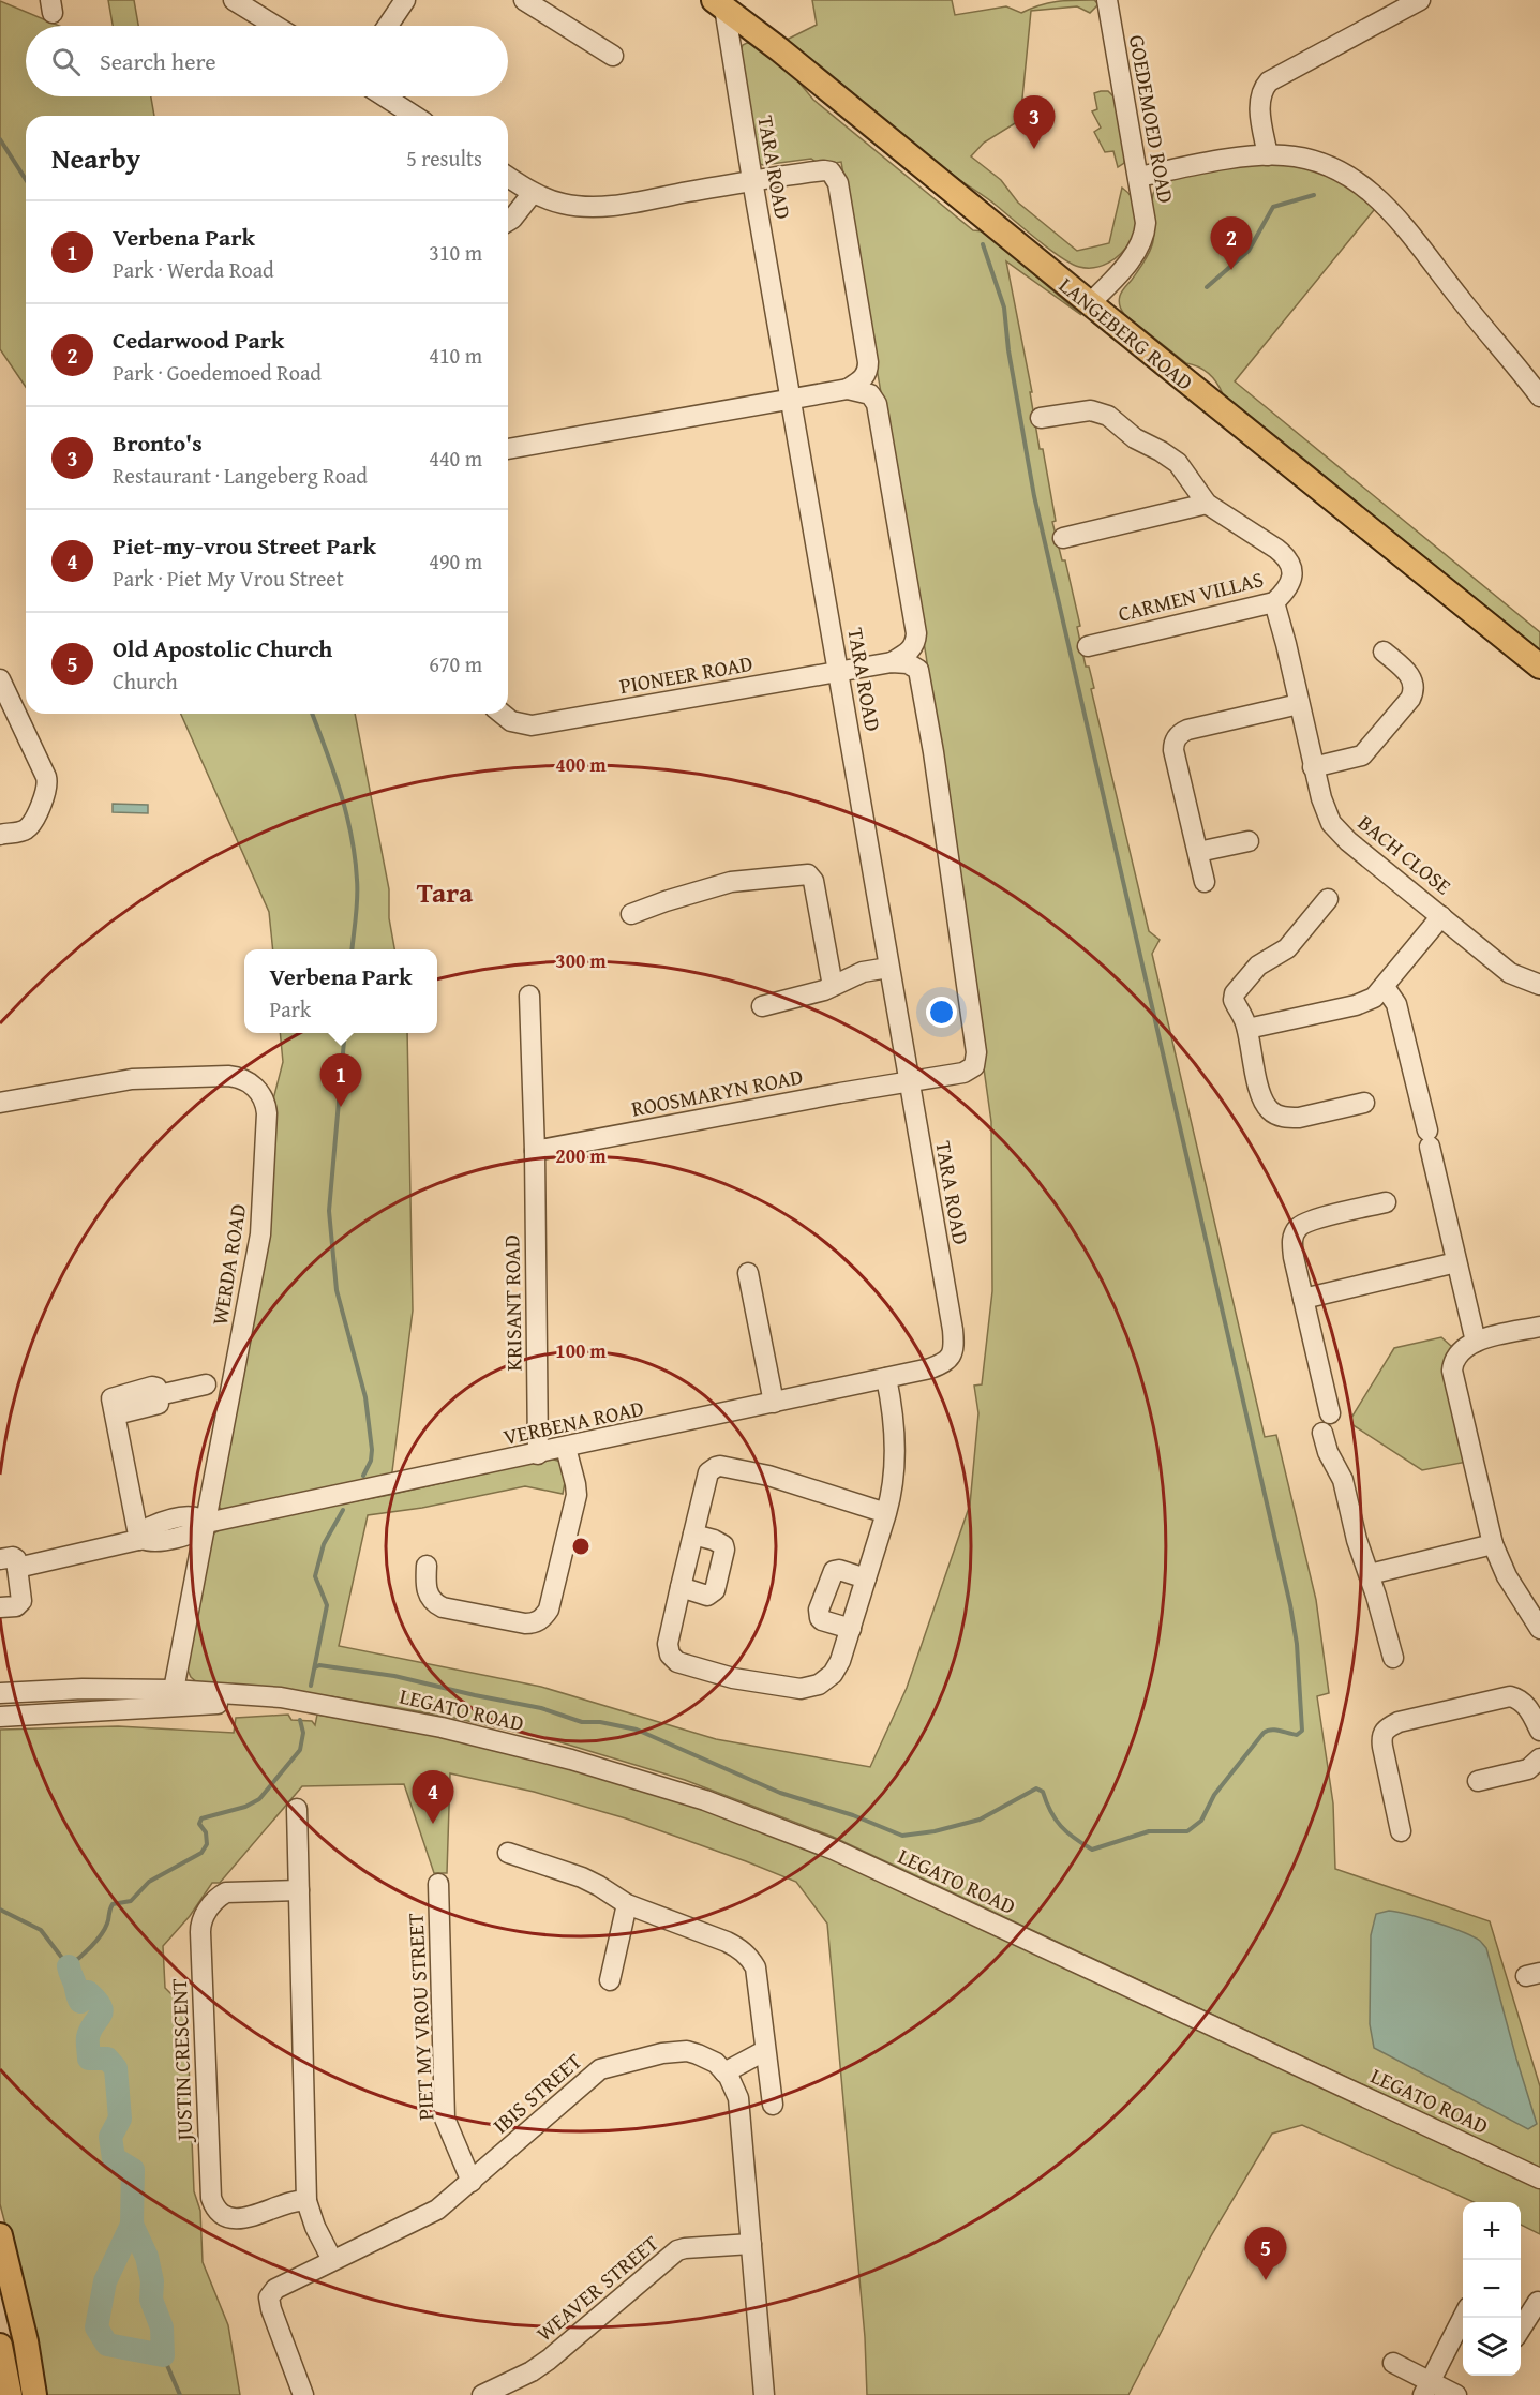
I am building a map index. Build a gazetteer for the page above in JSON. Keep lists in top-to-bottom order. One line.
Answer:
{"streets":{"main road":["LANGEBERG ROAD"],"street":["GOEDEMOED ROAD","TARA ROAD","CARMEN VILLAS","PIONEER ROAD","BACH CLOSE","ROOSMARYN ROAD","WERDA ROAD","KRISANT ROAD","VERBENA ROAD","LEGATO ROAD","PIET MY VROU STREET","JUSTIN CRESCENT","IBIS STREET","WEAVER STREET"]},"crossings":[["GOEDEMOED ROAD","LANGEBERG ROAD"],["TARA ROAD","LANGEBERG ROAD"],["TARA ROAD","PIONEER ROAD"],["TARA ROAD","ROOSMARYN ROAD"],["TARA ROAD","VERBENA ROAD"],["CARMEN VILLAS","BACH CLOSE"],["PIONEER ROAD","ROOSMARYN ROAD"],["ROOSMARYN ROAD","KRISANT ROAD"],["WERDA ROAD","VERBENA ROAD"],["WERDA ROAD","LEGATO ROAD"],["KRISANT ROAD","VERBENA ROAD"],["PIET MY VROU STREET","IBIS STREET"],["IBIS STREET","WEAVER STREET"]],"districts":["Tara"],"page":{"search":"Search here","pins":["3","2","1","4","5"],"heading":["Nearby","5 results"],"list":[{"mark":"1","name":"Verbena Park","note":"Park · Werda Road","value":"310 m"},{"mark":"2","name":"Cedarwood Park","note":"Park · Goedemoed Road","value":"410 m"},{"mark":"3","name":"Bronto's","note":"Restaurant · Langeberg Road","value":"440 m"},{"mark":"4","name":"Piet-my-vrou Street Park","note":"Park · Piet My Vrou Street","value":"490 m"},{"mark":"5","name":"Old Apostolic Church","note":"Church","value":"670 m"}],"popup":["Verbena Park","Park"],"map_buttons":["+","−"]},"rings":["400 m","300 m","200 m","100 m"]}
